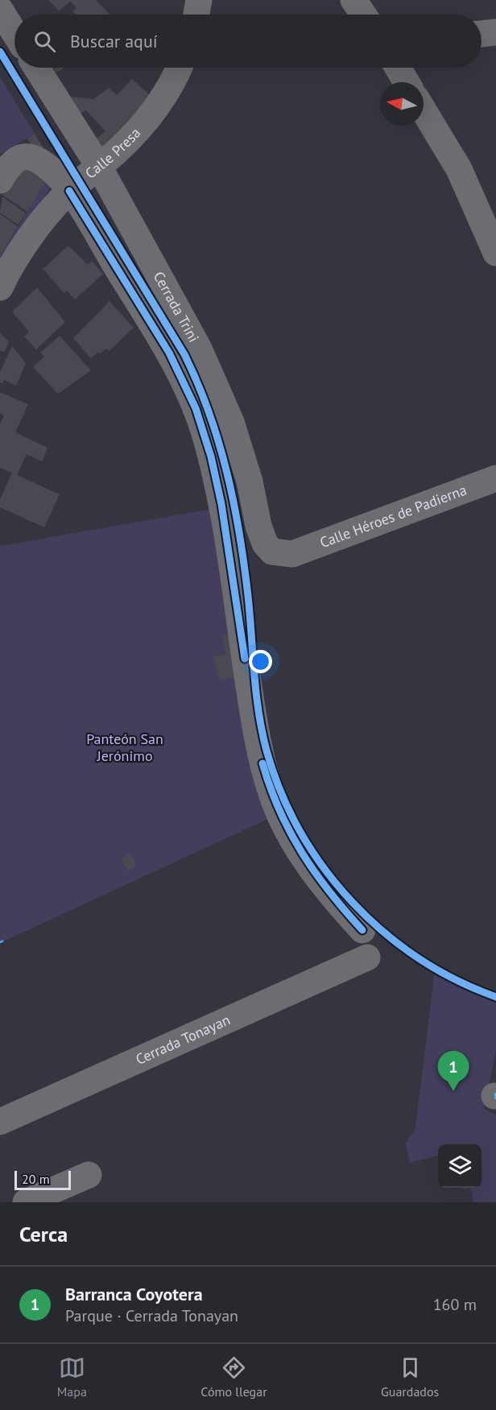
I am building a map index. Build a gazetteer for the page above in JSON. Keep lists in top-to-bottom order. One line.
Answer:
{"streets":{"street":["Calle Presa","Cerrada Trini","Calle Héroes de Padierna","Cerrada Tonayan"]},"crossings":[["Calle Presa","Cerrada Trini"],["Cerrada Trini","Calle Héroes de Padierna"]],"parks":["Panteón San Jerónimo"],"scale_bar":"20 m","north":"left","page":{"search":"Buscar aquí","pins":"1","scale":"20 m","heading":"Cerca","list":[{"mark":"1","name":"Barranca Coyotera","note":"Parque · Cerrada Tonayan","value":"160 m"}],"nav":["Mapa","Cómo llegar","Guardados"]}}
